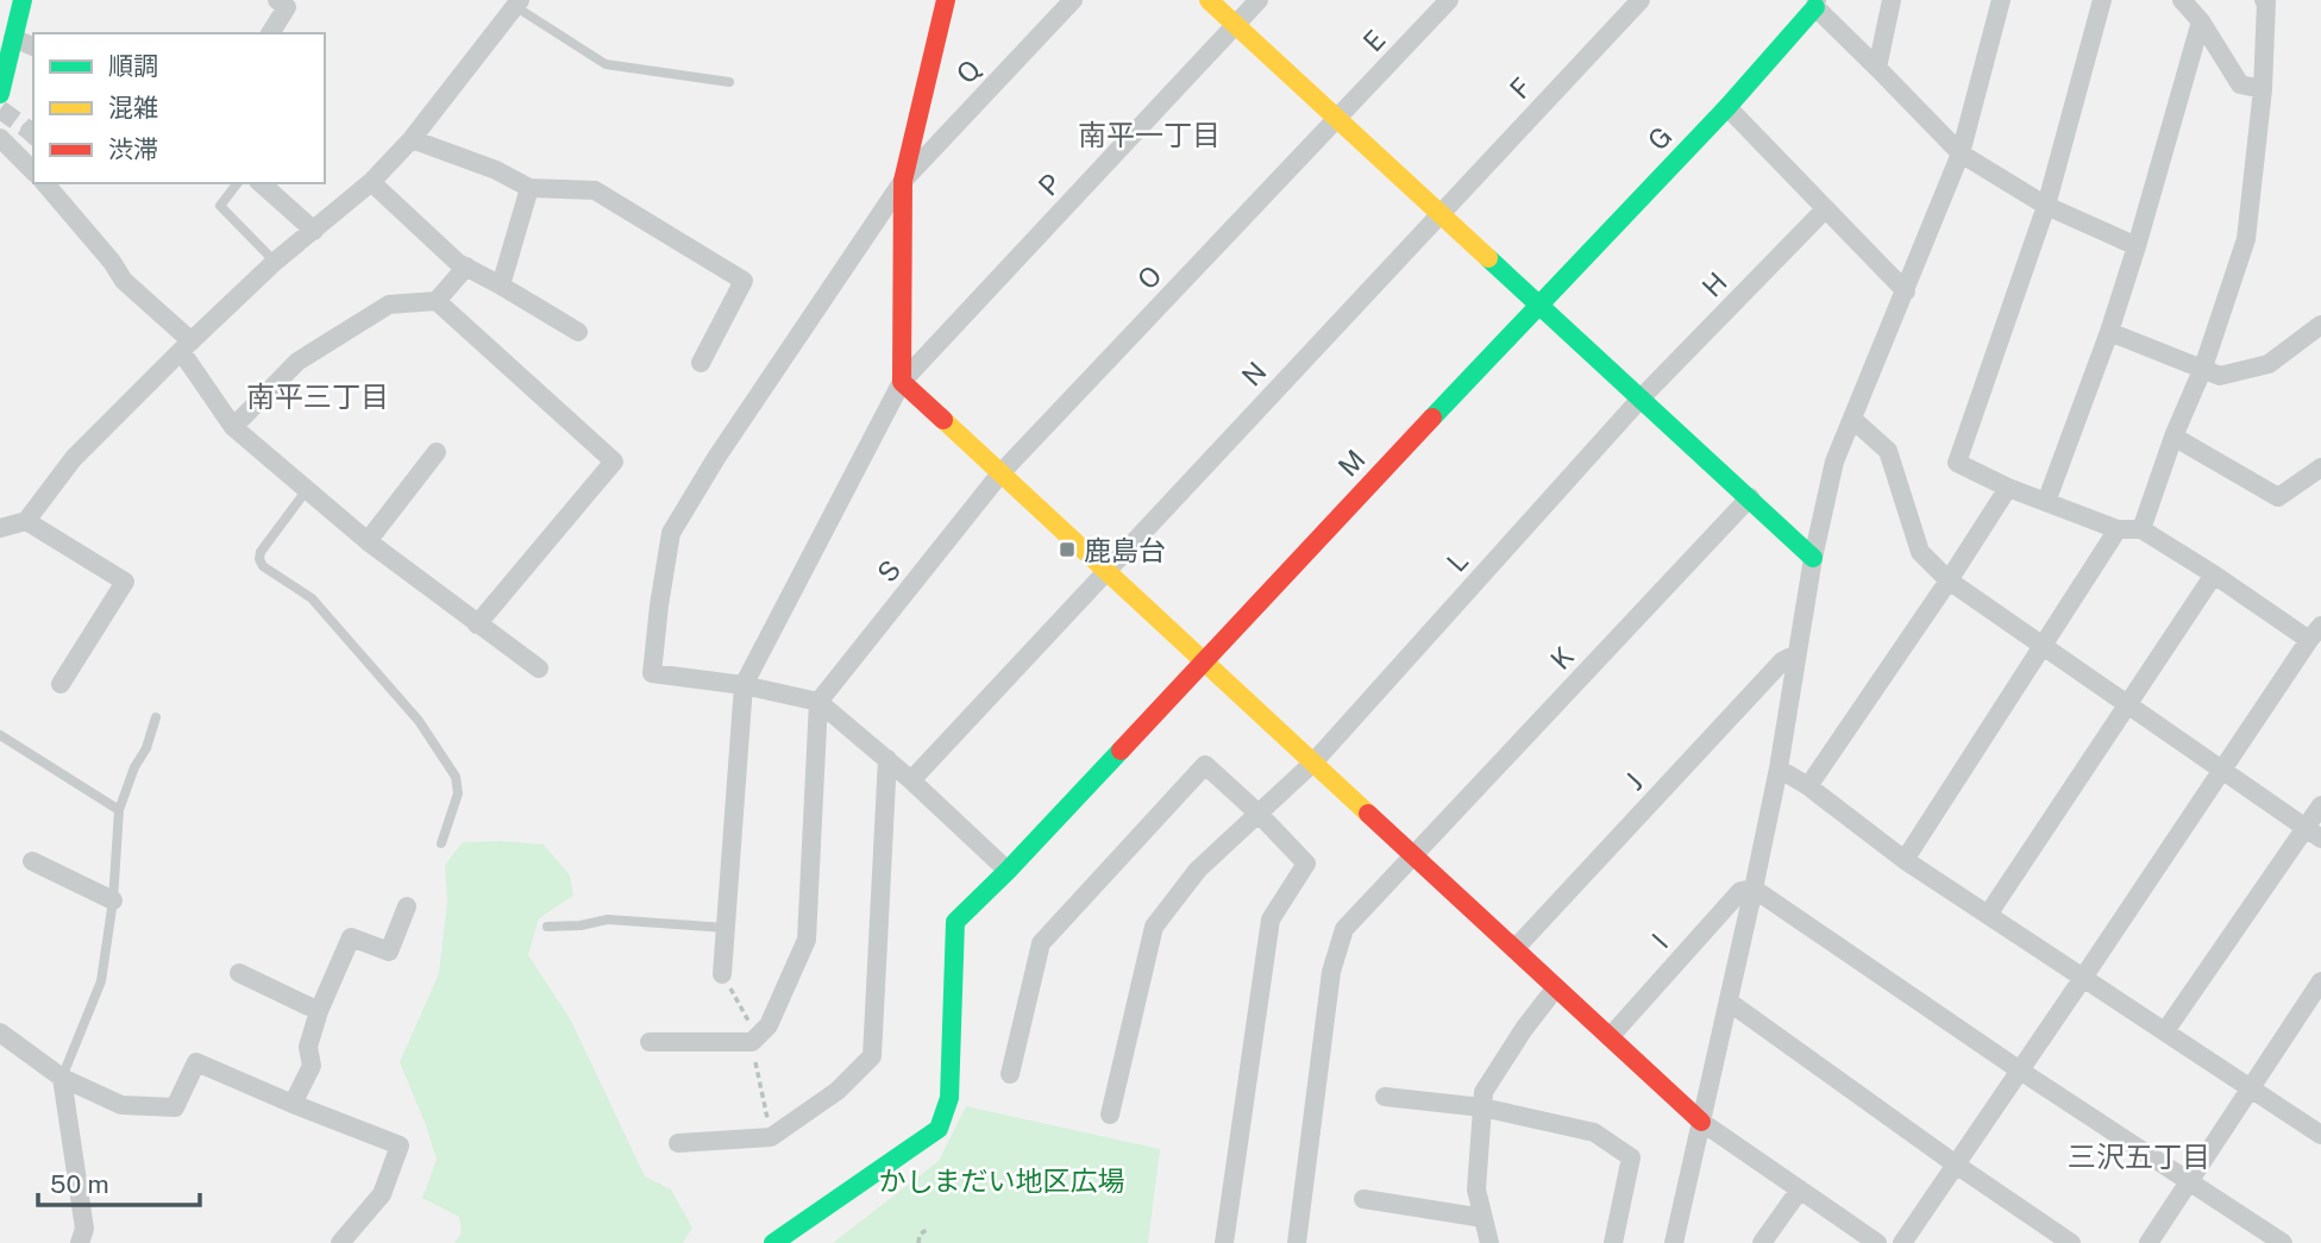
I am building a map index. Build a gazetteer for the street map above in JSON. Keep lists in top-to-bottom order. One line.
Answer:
{"streets":{"street":["E","Q","F","G","P","O","H","N","M","L","S","K","J","I"]},"crossings":[["E","O"],["Q","P"],["F","N"],["G","M"],["O","S"],["H","L"]],"districts":["南平一丁目","南平三丁目","三沢五丁目"],"parks":["かしまだい地区広場"],"places":{"transit":["鹿島台"]},"legend":["順調","混雑","渋滞"],"scale_bar":"50 m"}
